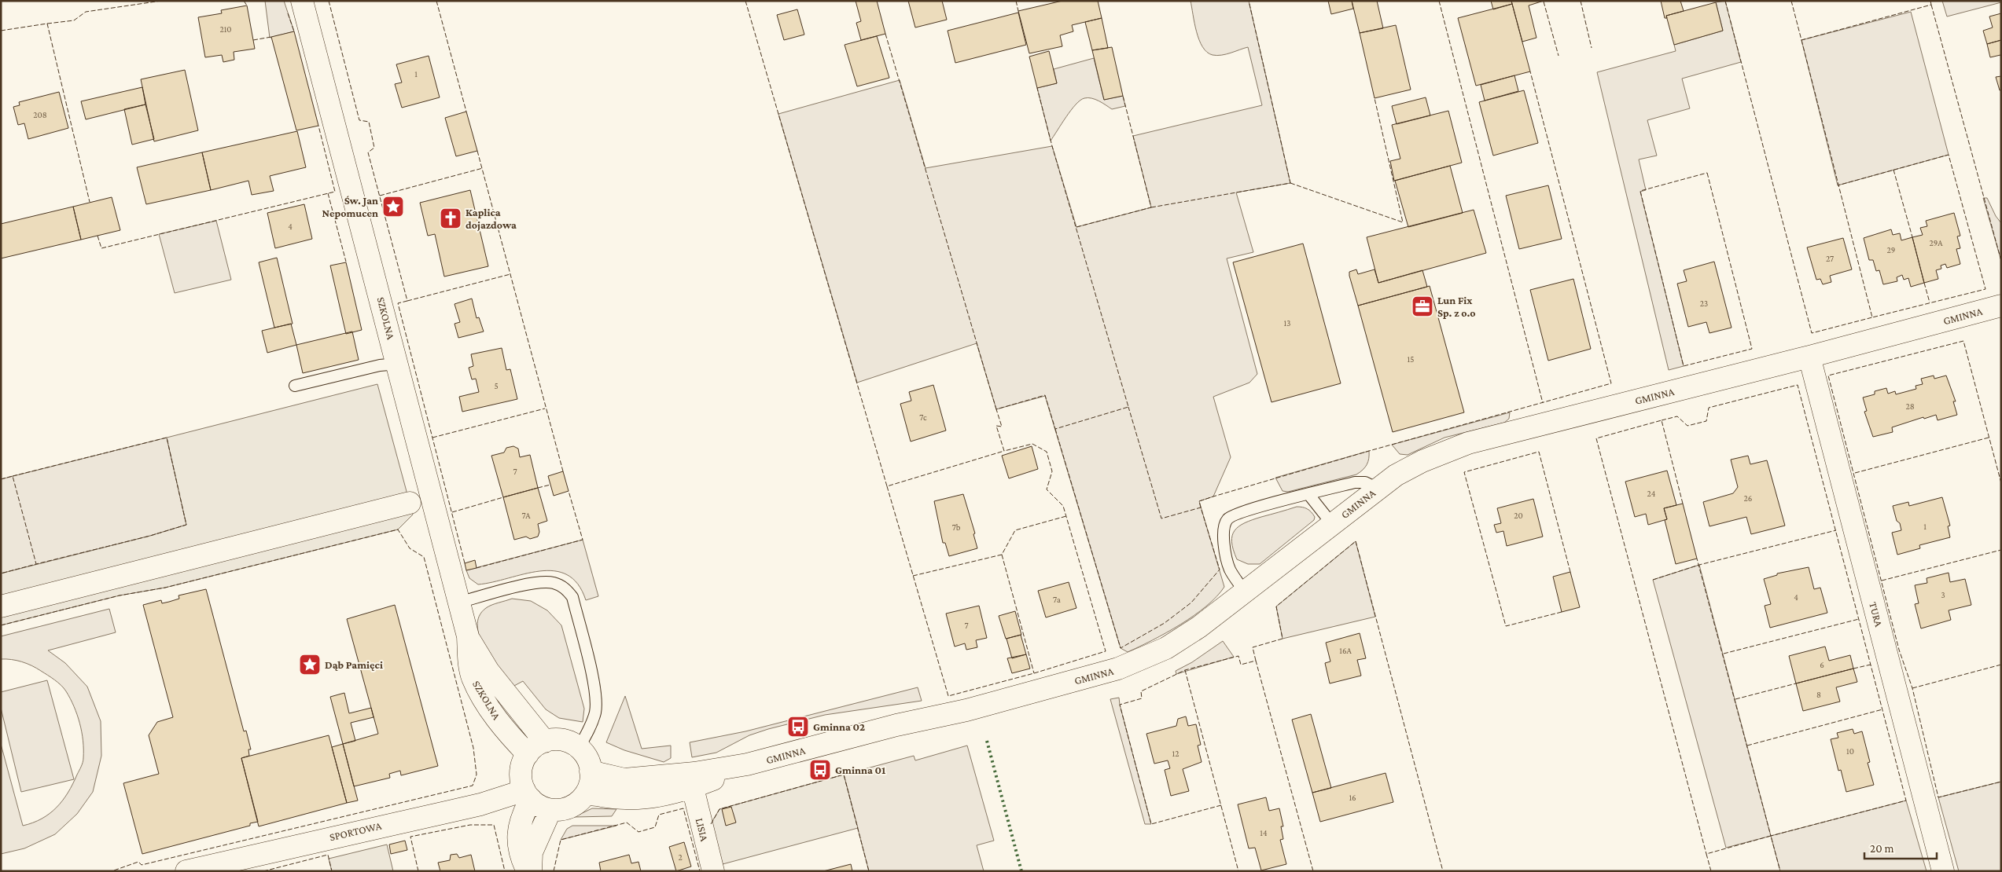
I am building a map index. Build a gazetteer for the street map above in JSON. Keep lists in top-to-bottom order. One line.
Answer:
{"streets":{"street":["GMINNA","SZKOLNA","TURA","LISIA","SPORTOWA"]},"crossings":[["GMINNA","SZKOLNA"],["GMINNA","TURA"],["GMINNA","LISIA"],["GMINNA","SPORTOWA"],["SZKOLNA","SPORTOWA"]],"places":{"place":["Św. Jan Nepomucen","Dąb Pamięci"],"church":["Kaplica dojazdowa"],"office":["Lun Fix Sp. z o.o"],"bus stop":["Gminna 02","Gminna 01"]},"house_numbers":["210","1","208","4","29A","29","27","23","13","15","5","28","7c","7","24","26","7A","20","1","7b","3","4","7a","7","16A","6","8","10","12","16","14","2"],"scale_bar":"20 m"}
